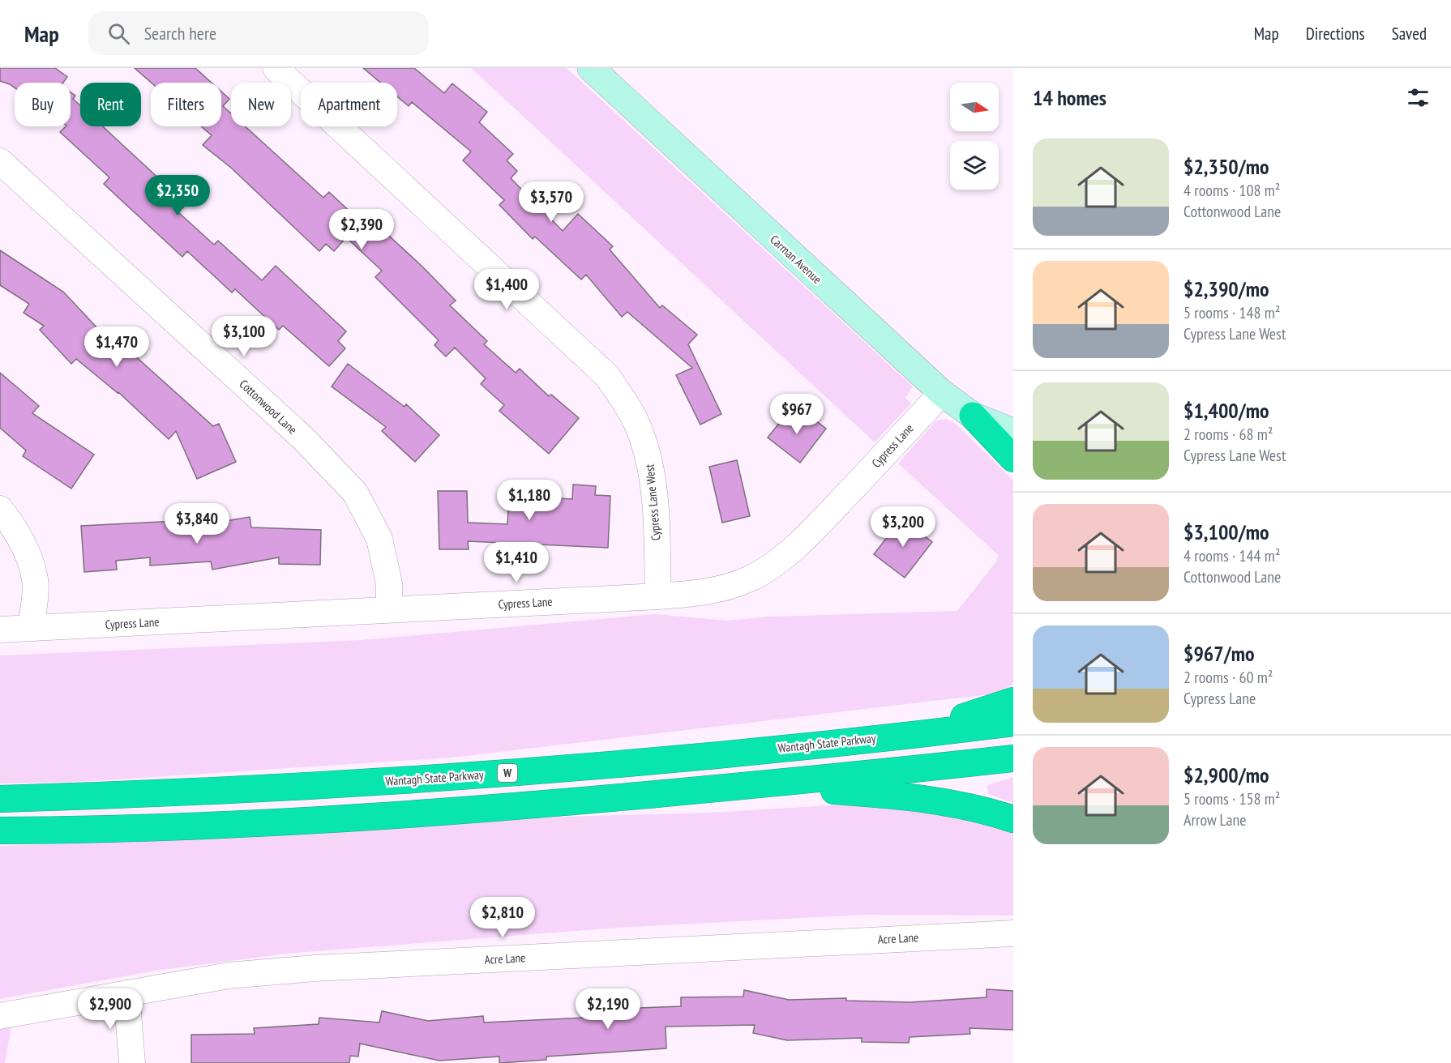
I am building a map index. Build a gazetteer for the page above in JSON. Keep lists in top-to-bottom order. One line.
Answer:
{"streets":{"highway":["Wantagh State Parkway","W"],"main road":["Carman Avenue"],"street":["Cottonwood Lane","Cypress Lane","Cypress Lane West","Acre Lane"]},"crossings":[["Carman Avenue","Cypress Lane"],["Cottonwood Lane","Cypress Lane"],["Cypress Lane","Cypress Lane West"]],"north":"right","page":{"header":"Map","search":"Search here","nav":["Map","Directions","Saved"],"heading":"14 homes","chip":["Buy","Rent","Filters","New","Apartment"],"list":[{"name":"$2,350/mo","note":"4 rooms · 108 m² · Cottonwood Lane"},{"name":"$2,390/mo","note":"5 rooms · 148 m² · Cypress Lane West"},{"name":"$1,400/mo","note":"2 rooms · 68 m² · Cypress Lane West"},{"name":"$3,100/mo","note":"4 rooms · 144 m² · Cottonwood Lane"},{"name":"$967/mo","note":"2 rooms · 60 m² · Cypress Lane"},{"name":"$2,900/mo","note":"5 rooms · 158 m² · Arrow Lane"}],"price":["$2,350","$3,570","$2,390","$1,400","$3,100","$1,470","$967","$1,180","$3,840","$3,200","$1,410","$2,810","$2,900","$2,190"]}}
